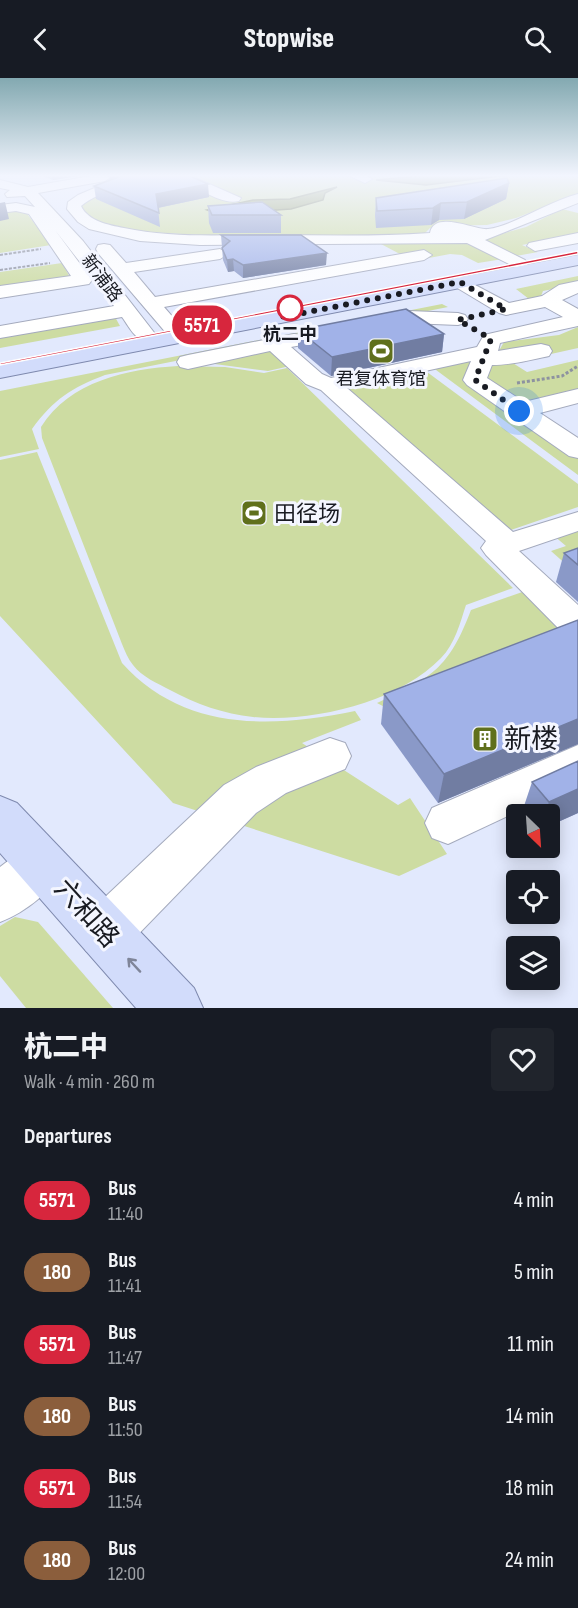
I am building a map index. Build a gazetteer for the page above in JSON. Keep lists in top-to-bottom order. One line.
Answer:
{"streets":{"main road":["六和路"],"street":["新浦路"]},"one_way":["六和路"],"places":{"other":["杭二中"],"sports":["君复体育馆","田径场"],"building":["新楼"]},"lines":["bus line 5571"],"north":"bottom right","page":{"header":"Stopwise","on_map":"5571","heading":[["杭二中","Walk · 4 min · 260 m"],"Departures"],"list":[{"mark":"5571","name":"Bus","note":"11:40","value":"4 min"},{"mark":"180","name":"Bus","note":"11:41","value":"5 min"},{"mark":"5571","name":"Bus","note":"11:47","value":"11 min"},{"mark":"180","name":"Bus","note":"11:50","value":"14 min"},{"mark":"5571","name":"Bus","note":"11:54","value":"18 min"},{"mark":"180","name":"Bus","note":"12:00","value":"24 min"}]}}
